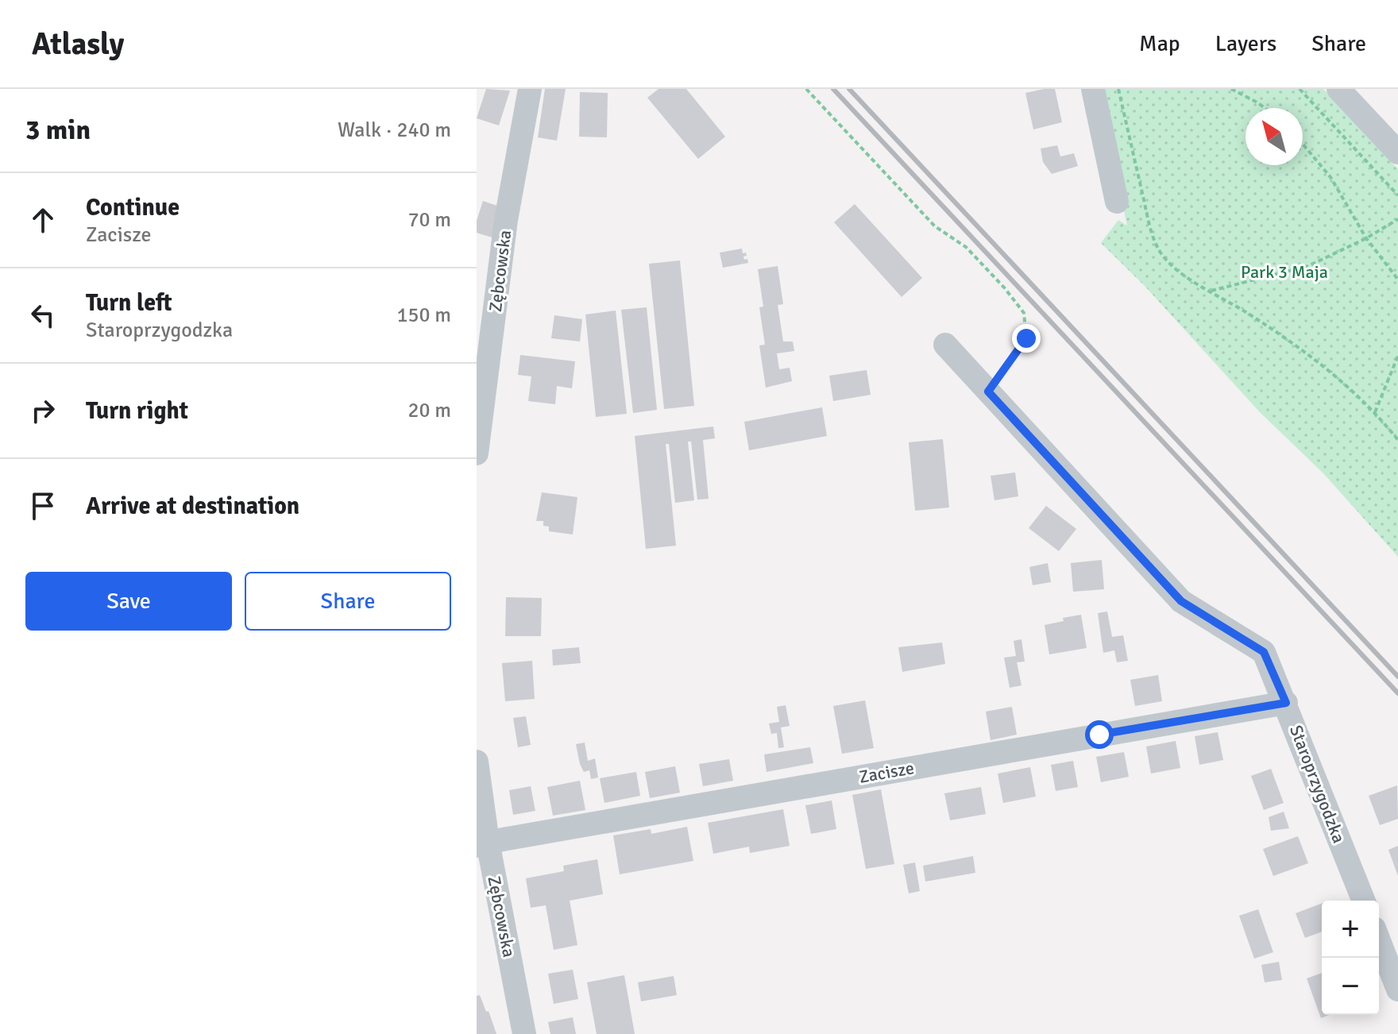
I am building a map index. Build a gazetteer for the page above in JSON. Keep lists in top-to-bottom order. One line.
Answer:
{"streets":{"street":["Zębcowska","Zacisze","Staroprzygodzka"]},"crossings":[["Zębcowska","Zacisze"],["Zacisze","Staroprzygodzka"]],"parks":["Park 3 Maja"],"north":"top left","page":{"header":"Atlasly","nav":["Map","Layers","Share"],"heading":["3 min","Walk · 240 m"],"list":[["Continue","Zacisze","70 m"],["Turn left","Staroprzygodzka","150 m"],["Turn right","20 m"],"Arrive at destination"],"buttons":["Save","Share"],"map_buttons":["+","−"]}}
